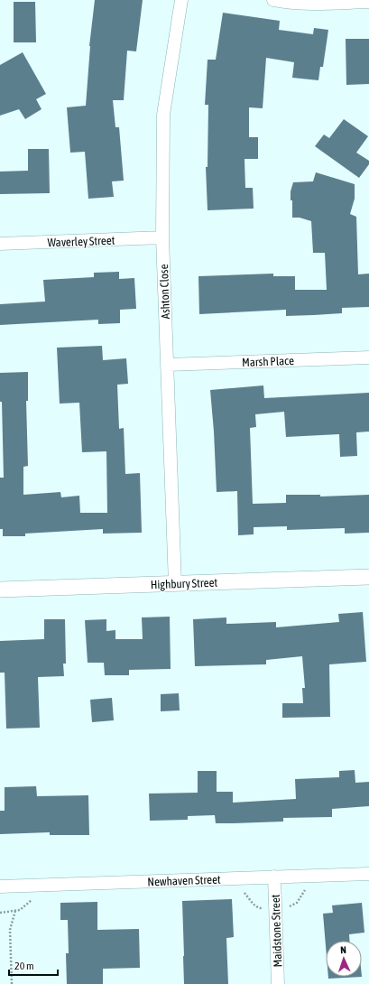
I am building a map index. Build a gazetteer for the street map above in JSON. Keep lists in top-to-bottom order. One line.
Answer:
{"streets":{"street":["Waverley Street","Ashton Close","Marsh Place","Highbury Street","Newhaven Street","Maidstone Street"]},"crossings":[["Waverley Street","Ashton Close"],["Ashton Close","Marsh Place"],["Ashton Close","Highbury Street"],["Newhaven Street","Maidstone Street"]],"scale_bar":"20 m","north":"top"}
